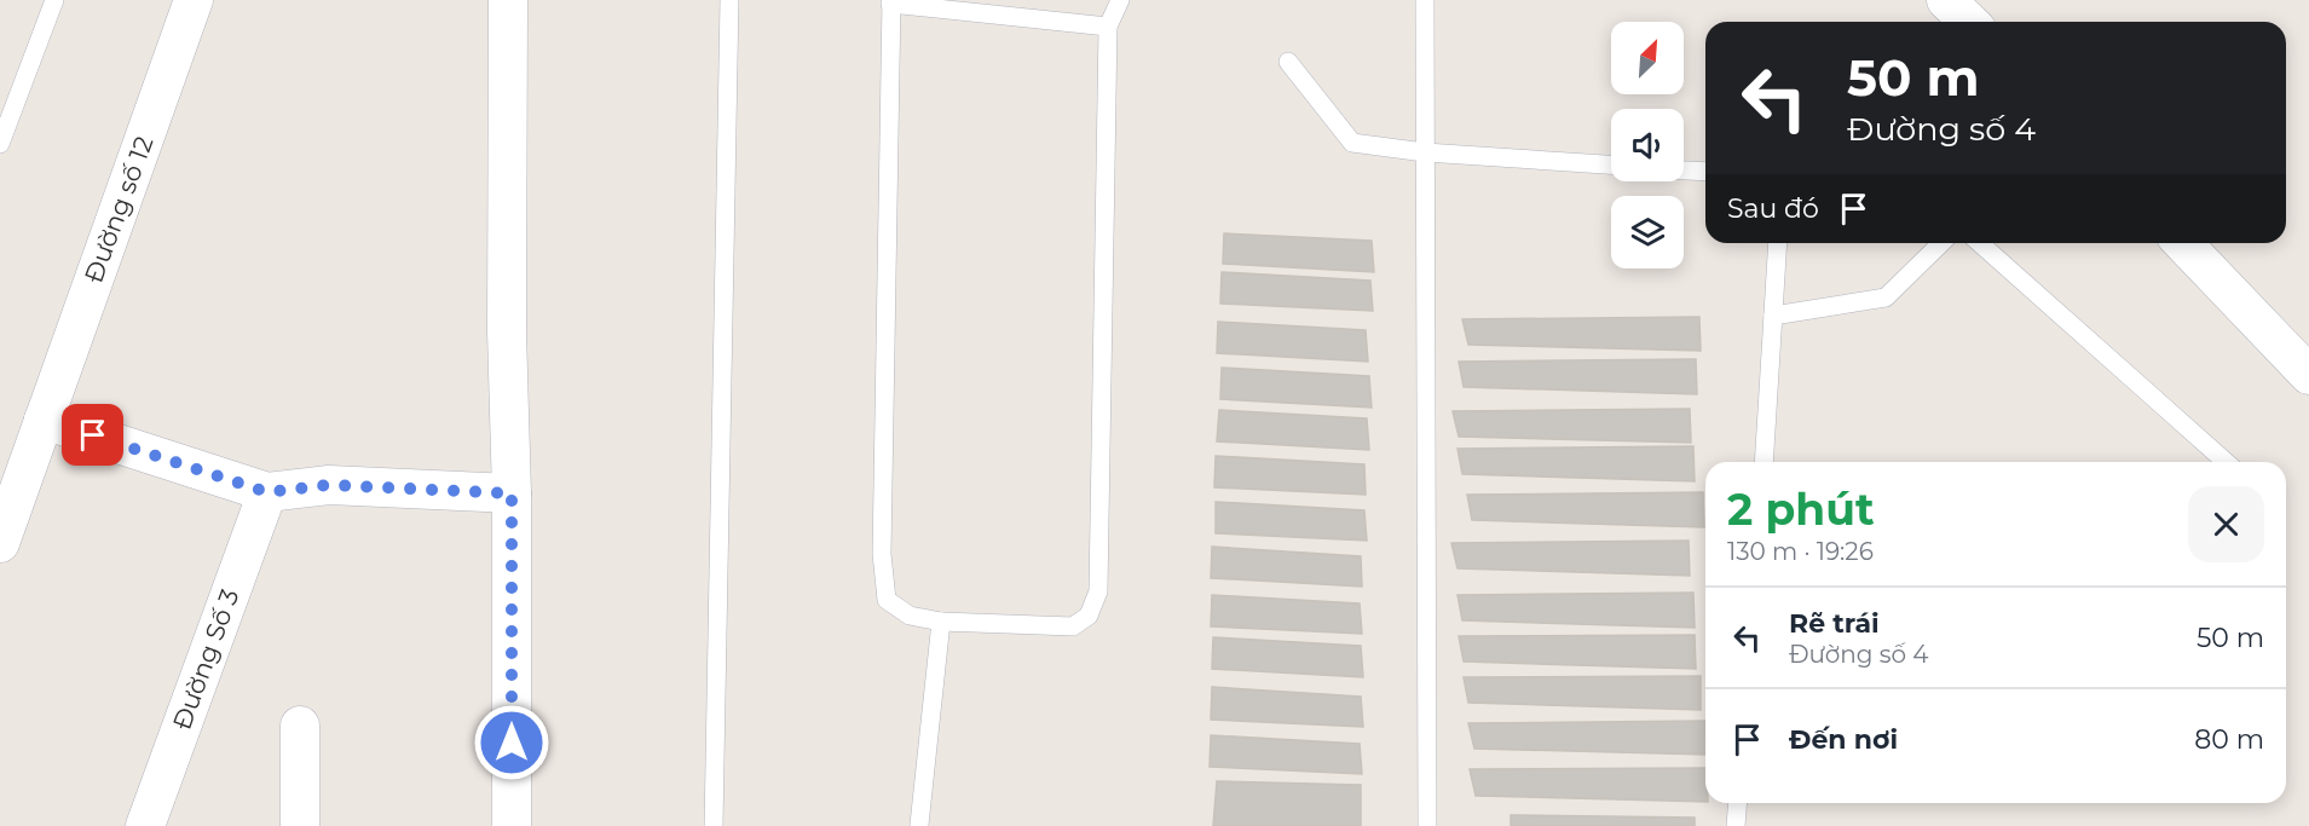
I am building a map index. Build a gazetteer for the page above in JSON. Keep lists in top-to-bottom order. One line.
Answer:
{"streets":{"street":["Đường số 12","Đường Số 3"]},"north":"top right","page":{"turn":["50 m","Đường số 4"],"then":"Sau đó","heading":["2 phút","130 m · 19:26"],"list":[{"name":"Rẽ trái","note":"Đường số 4","value":"50 m"},{"name":"Đến nơi","value":"80 m"}]}}
